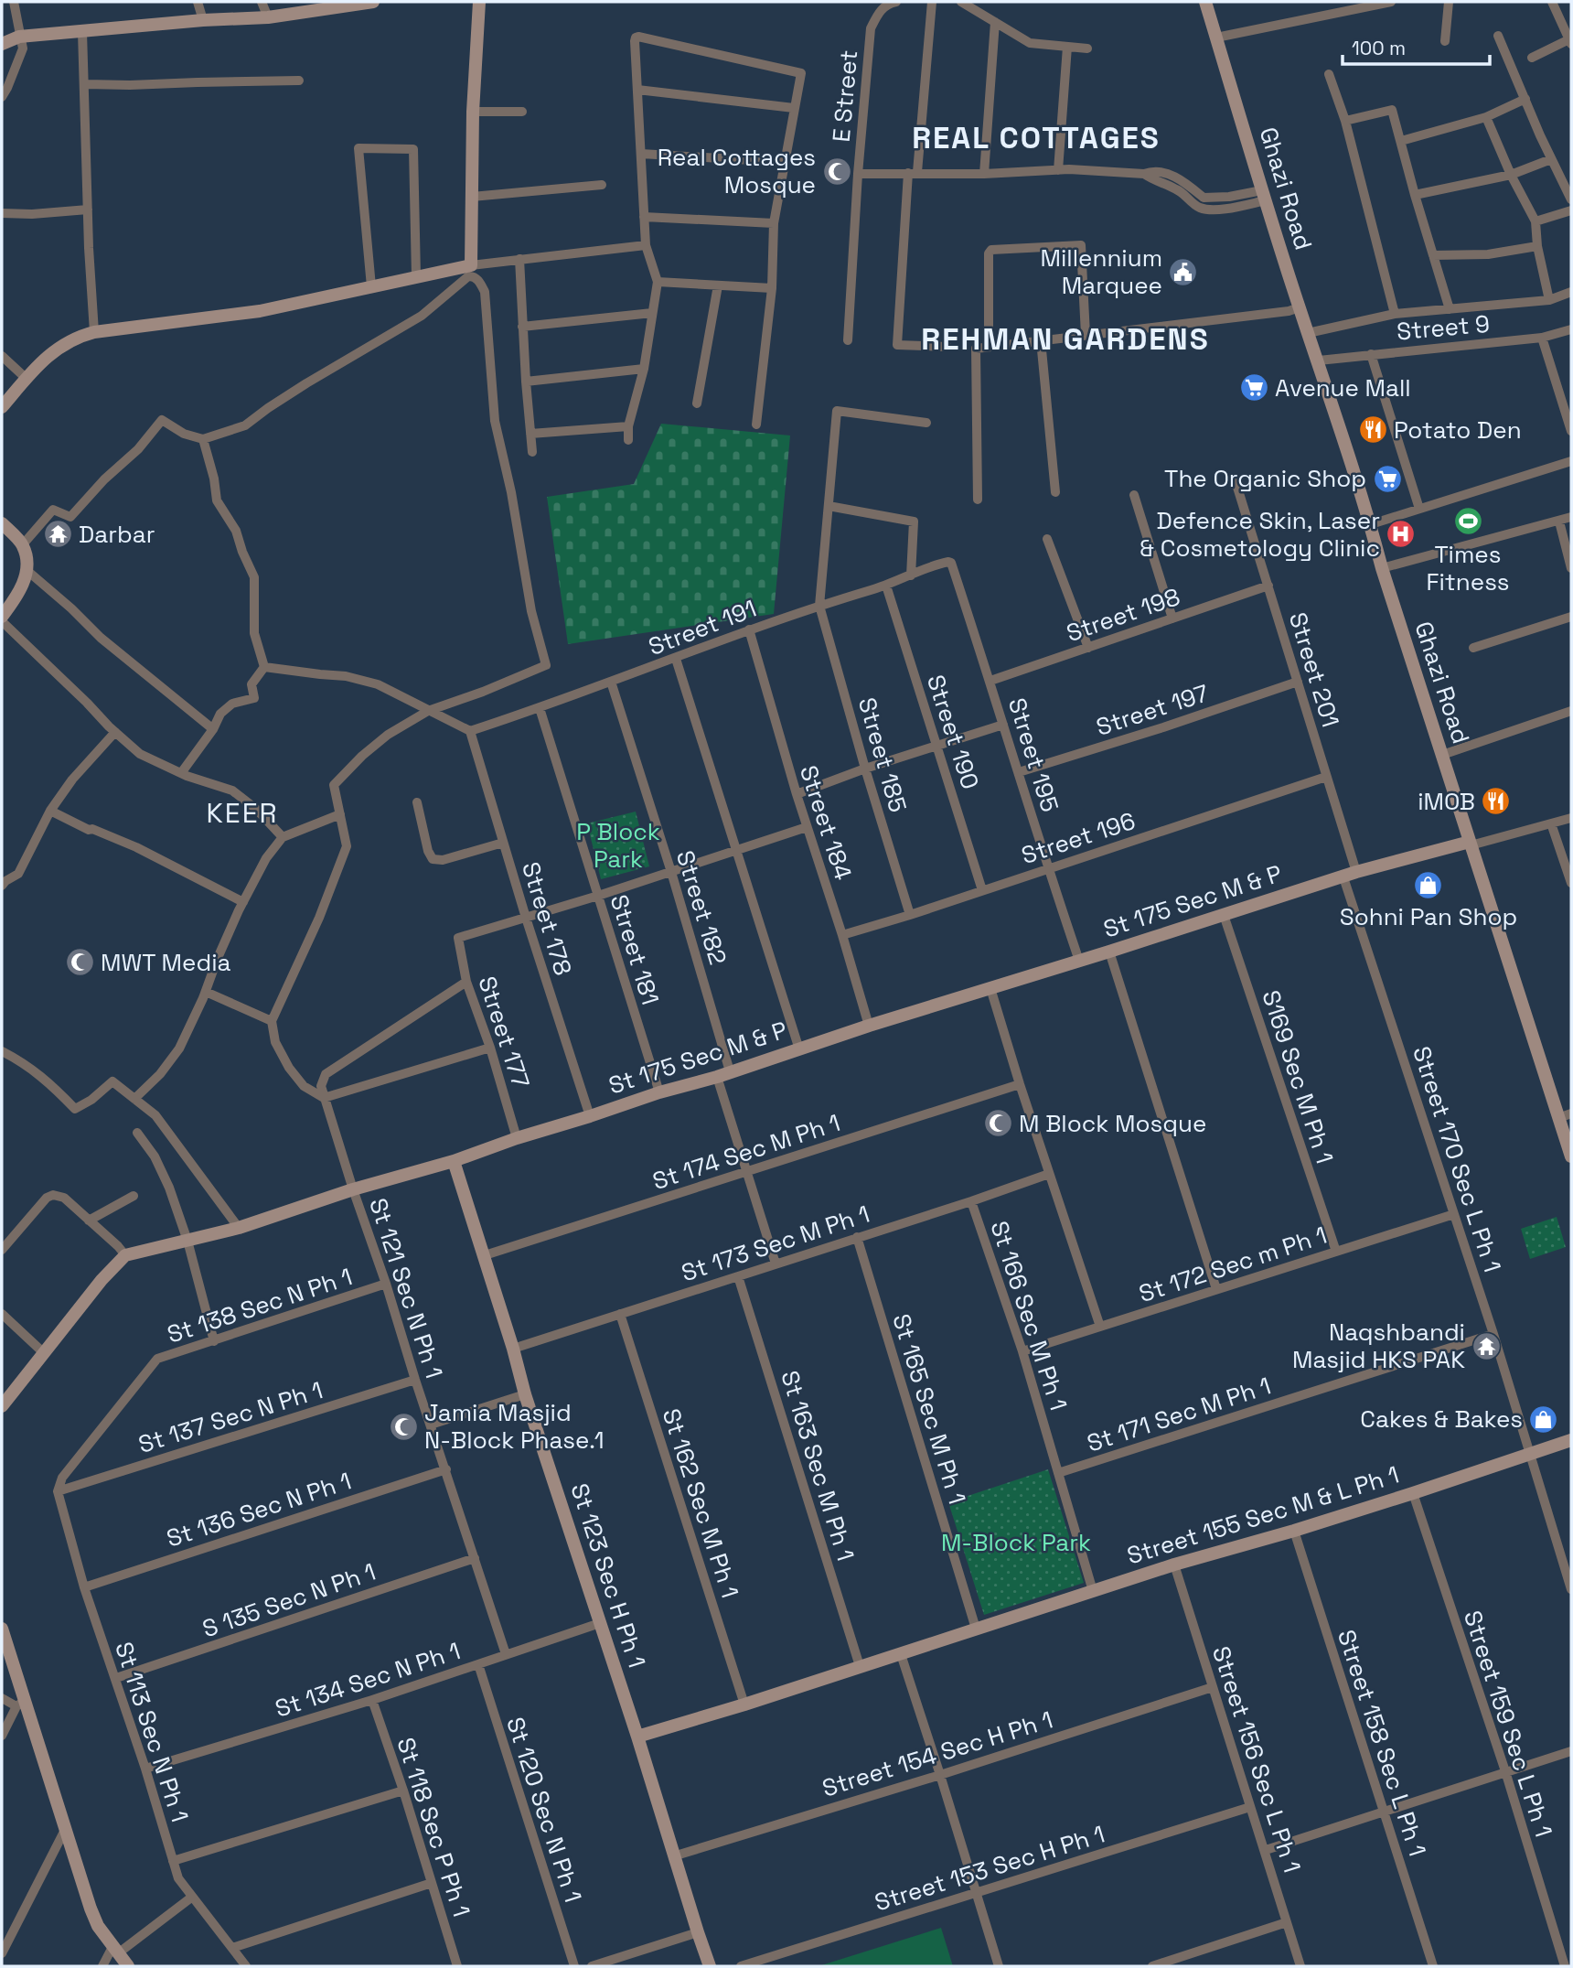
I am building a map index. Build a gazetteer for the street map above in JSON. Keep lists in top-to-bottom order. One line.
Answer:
{"streets":{"street":["E Street","Ghazi Road","Street 9","Street 198","Street 191","Street 201","Street 197","Street 190","Street 185","Street 195","Street 184","Street 196","St 175 Sec M & P","Street 182","Street 178","Street 181","Street 177","S169 Sec M Ph 1","St 174 Sec M Ph 1","Street 170 Sec L Ph 1","St 173 Sec M Ph 1","St 172 Sec m Ph 1","St 121 Sec N Ph 1","St 138 Sec N Ph 1","St 166 Sec M Ph 1","St 165 Sec M Ph 1","St 171 Sec M Ph 1","St 137 Sec N Ph 1","St 163 Sec M Ph 1","St 162 Sec M Ph 1","St 136 Sec N Ph 1","Street 155 Sec M & L Ph 1","St 123 Sec H Ph 1","S 135 Sec N Ph 1","St 134 Sec N Ph 1","Street 159 Sec L Ph 1","St 113 Sec N Ph 1","Street 158 Sec L Ph 1","Street 154 Sec H Ph 1","Street 156 Sec L Ph 1","St 120 Sec N Ph 1","St 118 Sec P Ph 1","Street 153 Sec H Ph 1"]},"crossings":[["Ghazi Road","Street 9"],["Ghazi Road","St 175 Sec M & P"],["Street 198","Street 201"],["Street 198","Street 195"],["Street 191","Street 190"],["Street 191","Street 185"],["Street 191","Street 195"],["Street 191","Street 184"],["Street 191","Street 182"],["Street 191","Street 178"],["Street 191","Street 181"],["Street 201","Street 197"],["Street 201","Street 196"],["Street 201","St 175 Sec M & P"],["Street 201","Street 170 Sec L Ph 1"],["Street 197","Street 195"],["Street 190","Street 196"],["Street 185","Street 196"],["Street 195","Street 196"],["Street 195","St 175 Sec M & P"],["Street 184","Street 196"],["Street 184","St 175 Sec M & P"],["St 175 Sec M & P","Street 182"],["St 175 Sec M & P","Street 178"],["St 175 Sec M & P","Street 181"],["St 175 Sec M & P","Street 177"],["St 175 Sec M & P","S169 Sec M Ph 1"],["St 175 Sec M & P","Street 170 Sec L Ph 1"],["St 175 Sec M & P","St 121 Sec N Ph 1"],["St 175 Sec M & P","St 123 Sec H Ph 1"],["Street 178","Street 177"],["S169 Sec M Ph 1","St 172 Sec m Ph 1"],["St 174 Sec M Ph 1","St 123 Sec H Ph 1"],["Street 170 Sec L Ph 1","St 172 Sec m Ph 1"],["Street 170 Sec L Ph 1","St 171 Sec M Ph 1"],["Street 170 Sec L Ph 1","Street 155 Sec M & L Ph 1"],["St 173 Sec M Ph 1","St 166 Sec M Ph 1"],["St 173 Sec M Ph 1","St 165 Sec M Ph 1"],["St 173 Sec M Ph 1","St 163 Sec M Ph 1"],["St 173 Sec M Ph 1","St 162 Sec M Ph 1"],["St 173 Sec M Ph 1","St 123 Sec H Ph 1"],["St 172 Sec m Ph 1","St 166 Sec M Ph 1"],["St 121 Sec N Ph 1","St 138 Sec N Ph 1"],["St 121 Sec N Ph 1","St 137 Sec N Ph 1"],["St 121 Sec N Ph 1","St 136 Sec N Ph 1"],["St 121 Sec N Ph 1","S 135 Sec N Ph 1"],["St 121 Sec N Ph 1","St 134 Sec N Ph 1"],["St 138 Sec N Ph 1","St 137 Sec N Ph 1"],["St 138 Sec N Ph 1","St 113 Sec N Ph 1"],["St 166 Sec M Ph 1","St 171 Sec M Ph 1"],["St 166 Sec M Ph 1","Street 155 Sec M & L Ph 1"],["St 165 Sec M Ph 1","Street 155 Sec M & L Ph 1"],["St 137 Sec N Ph 1","St 113 Sec N Ph 1"],["St 163 Sec M Ph 1","Street 155 Sec M & L Ph 1"],["St 162 Sec M Ph 1","Street 155 Sec M & L Ph 1"],["St 136 Sec N Ph 1","St 113 Sec N Ph 1"],["Street 155 Sec M & L Ph 1","St 123 Sec H Ph 1"],["Street 155 Sec M & L Ph 1","Street 159 Sec L Ph 1"],["Street 155 Sec M & L Ph 1","Street 158 Sec L Ph 1"],["Street 155 Sec M & L Ph 1","Street 156 Sec L Ph 1"],["St 123 Sec H Ph 1","St 134 Sec N Ph 1"],["St 123 Sec H Ph 1","Street 154 Sec H Ph 1"],["S 135 Sec N Ph 1","St 113 Sec N Ph 1"],["St 134 Sec N Ph 1","St 113 Sec N Ph 1"],["St 134 Sec N Ph 1","St 120 Sec N Ph 1"],["St 134 Sec N Ph 1","St 118 Sec P Ph 1"],["Street 154 Sec H Ph 1","Street 156 Sec L Ph 1"],["Street 156 Sec L Ph 1","Street 153 Sec H Ph 1"]],"districts":["REAL COTTAGES","REHMAN GARDENS","KEER"],"parks":["P Block Park","M-Block Park"],"places":{"mosque":["Real Cottages Mosque","MWT Media","M Block Mosque","Jamia Masjid N-Block Phase.1"],"public building":["Millennium Marquee"],"supermarket":["Avenue Mall","The Organic Shop"],"restaurant":["Potato Den","iMOB"],"sports":["Times Fitness"],"temple":["Darbar","Naqshbandi Masjid HKS PAK"],"hospital":["Defence Skin, Laser & Cosmetology Clinic"],"shop":["Sohni Pan Shop","Cakes & Bakes"]},"scale_bar":"100 m"}
